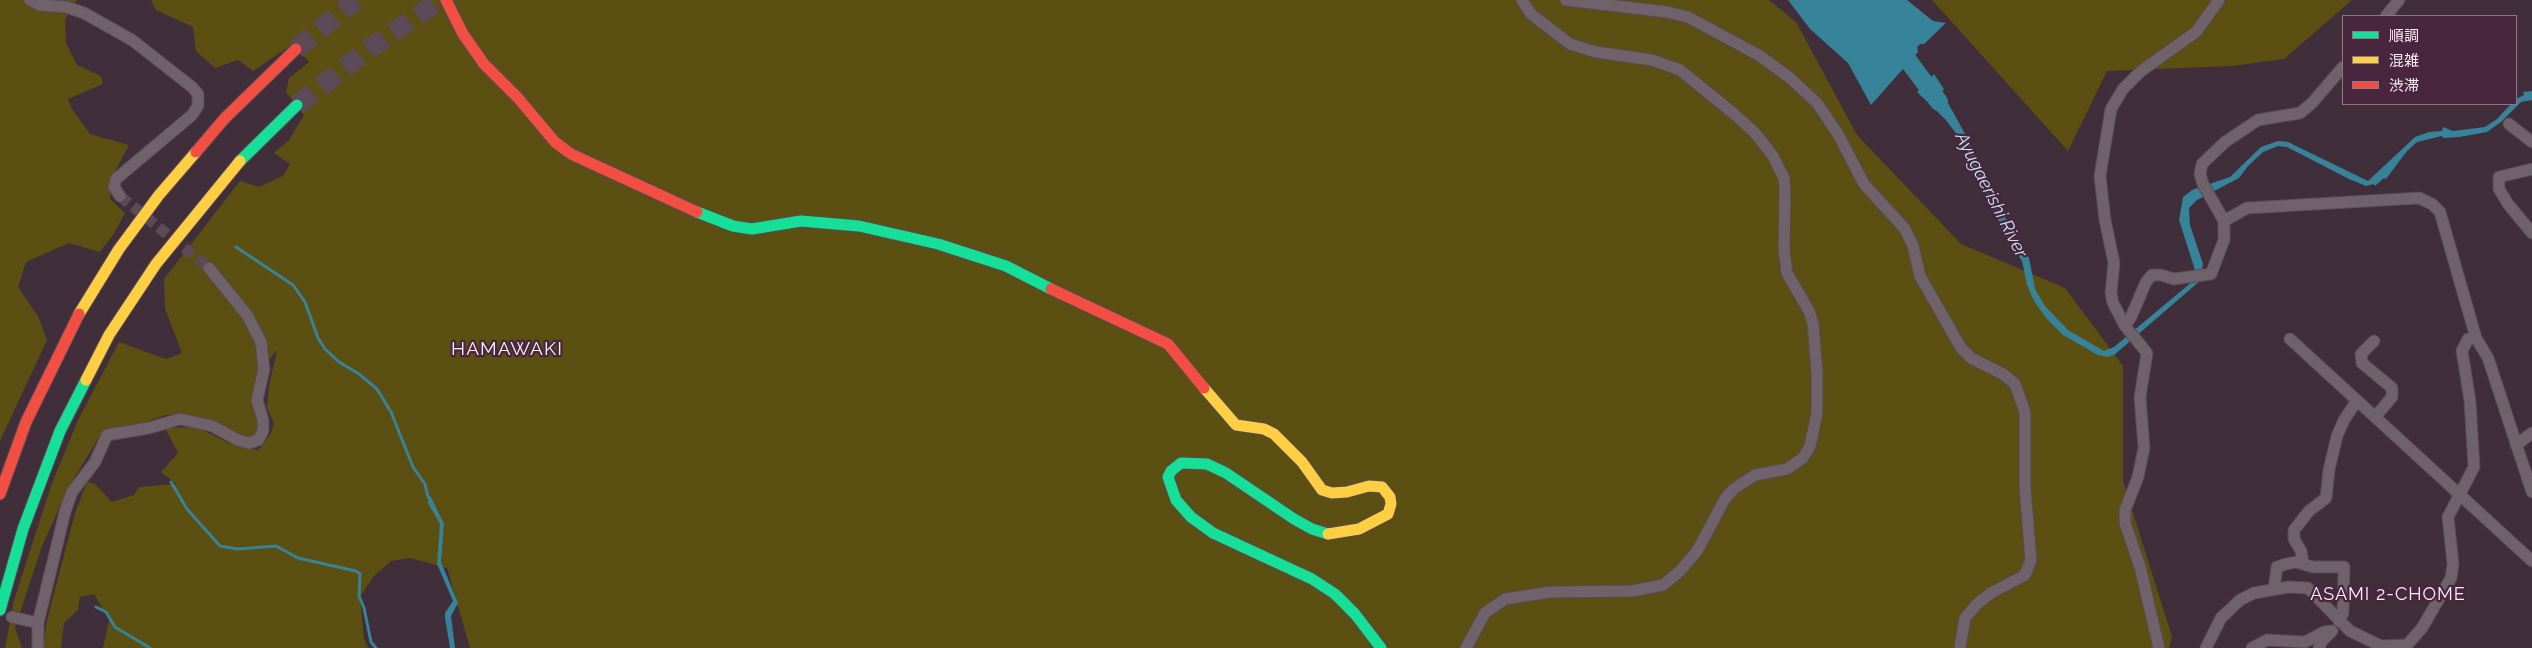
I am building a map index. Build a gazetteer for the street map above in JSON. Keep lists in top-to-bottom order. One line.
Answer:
{"districts":["HAMAWAKI","ASAMI 2-CHOME"],"water":["Ayugaerishi River"],"legend":["順調","混雑","渋滞"]}
